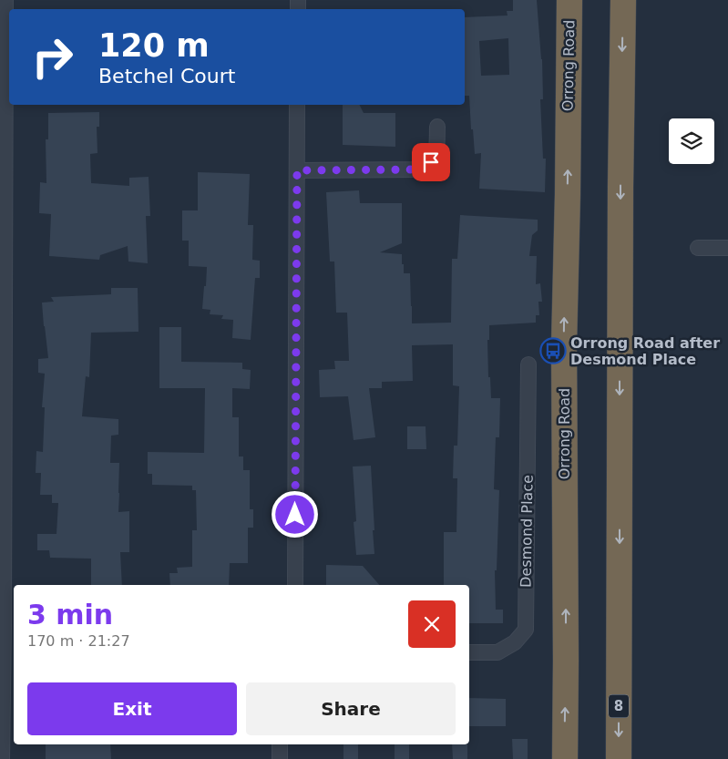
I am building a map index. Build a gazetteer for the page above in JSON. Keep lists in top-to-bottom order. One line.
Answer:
{"streets":{"highway":["Orrong Road","8"],"street":["Desmond Place"]},"places":{"bus stop":["Orrong Road after Desmond Place"]},"page":{"turn":["120 m","Betchel Court"],"heading":["3 min","170 m · 21:27"],"buttons":["Exit","Share"]}}
